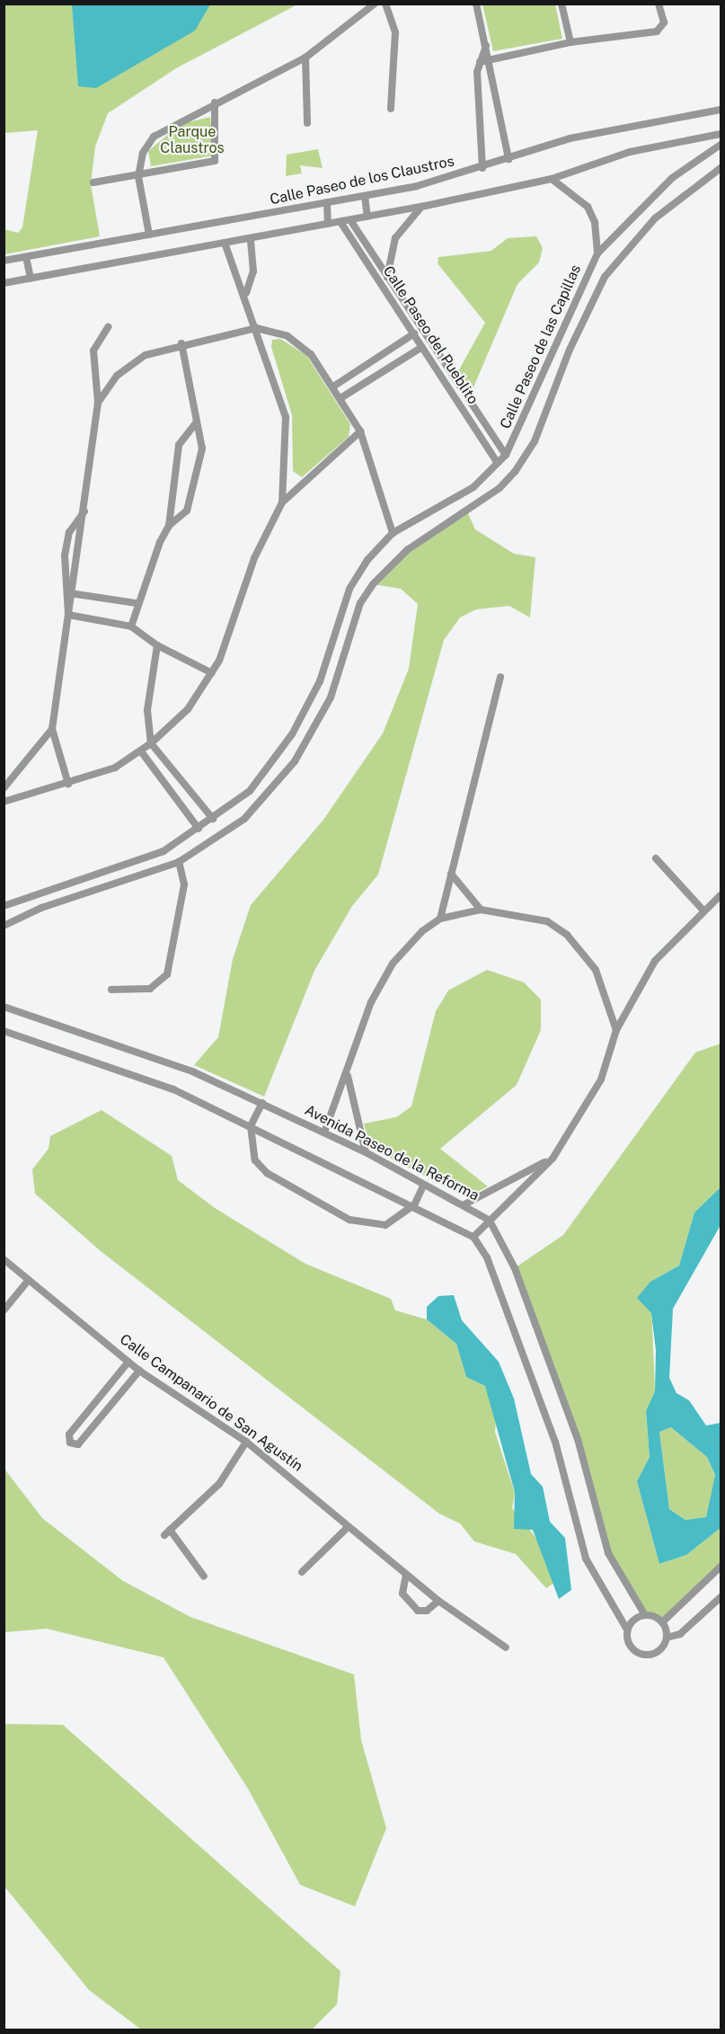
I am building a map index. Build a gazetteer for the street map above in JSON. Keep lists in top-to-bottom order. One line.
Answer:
{"streets":{"street":["Calle Paseo de los Claustros","Calle Paseo del Pueblito","Calle Paseo de las Capillas","Avenida Paseo de la Reforma","Calle Campanario de San Agustín"]},"crossings":[["Calle Paseo del Pueblito","Calle Paseo de las Capillas"]],"parks":["Parque Claustros"]}
